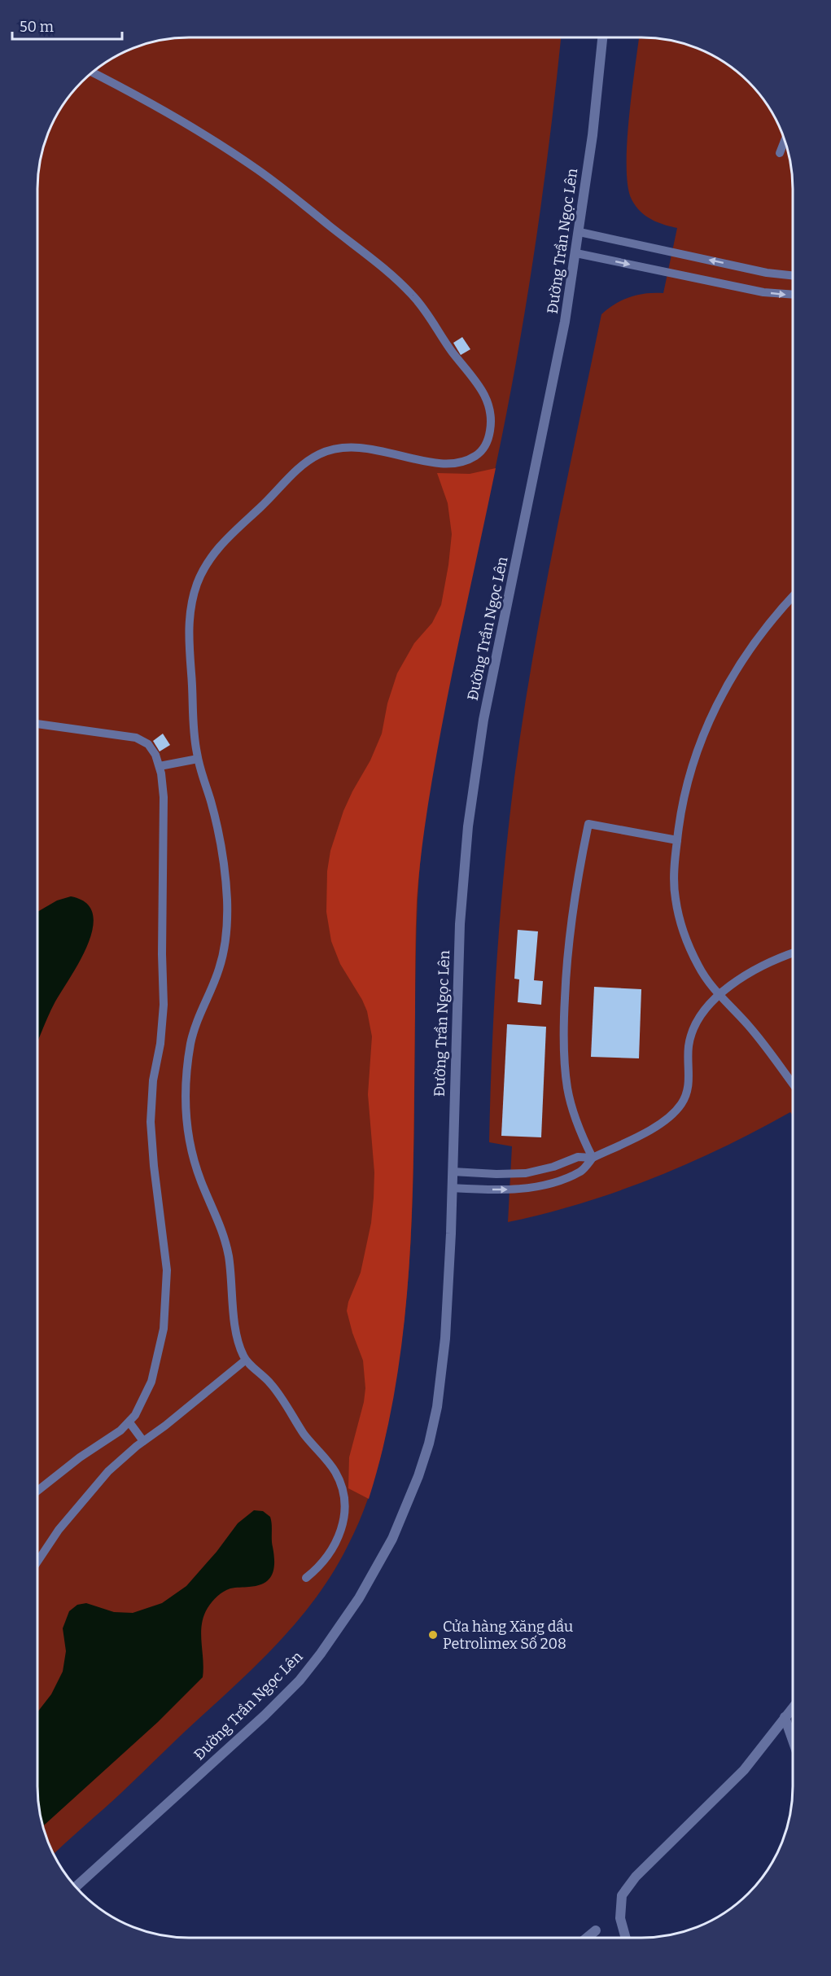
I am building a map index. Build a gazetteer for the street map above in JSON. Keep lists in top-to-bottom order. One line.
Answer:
{"streets":{"street":["Đường Trần Ngọc Lên"]},"places":["Cửa hàng Xăng dầu Petrolimex Số 208"],"scale_bar":"50 m"}
